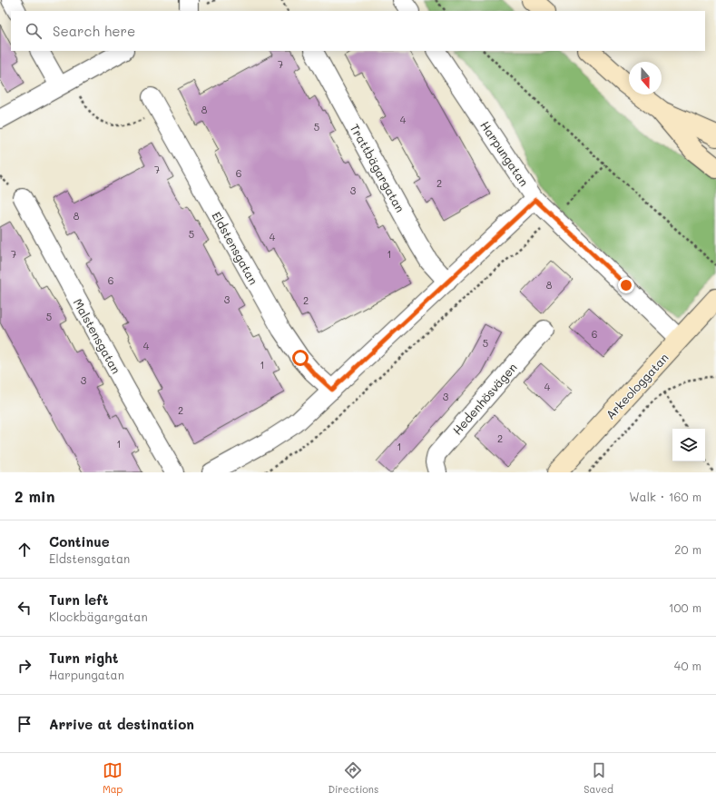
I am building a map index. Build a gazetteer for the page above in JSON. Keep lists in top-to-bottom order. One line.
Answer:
{"streets":{"main road":["Arkeologgatan"],"street":["Harpungatan","Trattbägargatan","Eldstensgatan","Malstensgatan","Hedenhösvägen"]},"crossings":[["Harpungatan","Arkeologgatan"]],"house_numbers":["7","8","4","5","7","6","2","3","8","5","4","7","1","6","8","3","2","5","6","5","4","1","3","4","3","2","2","1","1"],"north":"bottom","page":{"search":"Search here","heading":["2 min","Walk · 160 m"],"list":[["Continue","Eldstensgatan","20 m"],["Turn left","Klockbägargatan","100 m"],["Turn right","Harpungatan","40 m"],"Arrive at destination"],"nav":["Map","Directions","Saved"]}}
